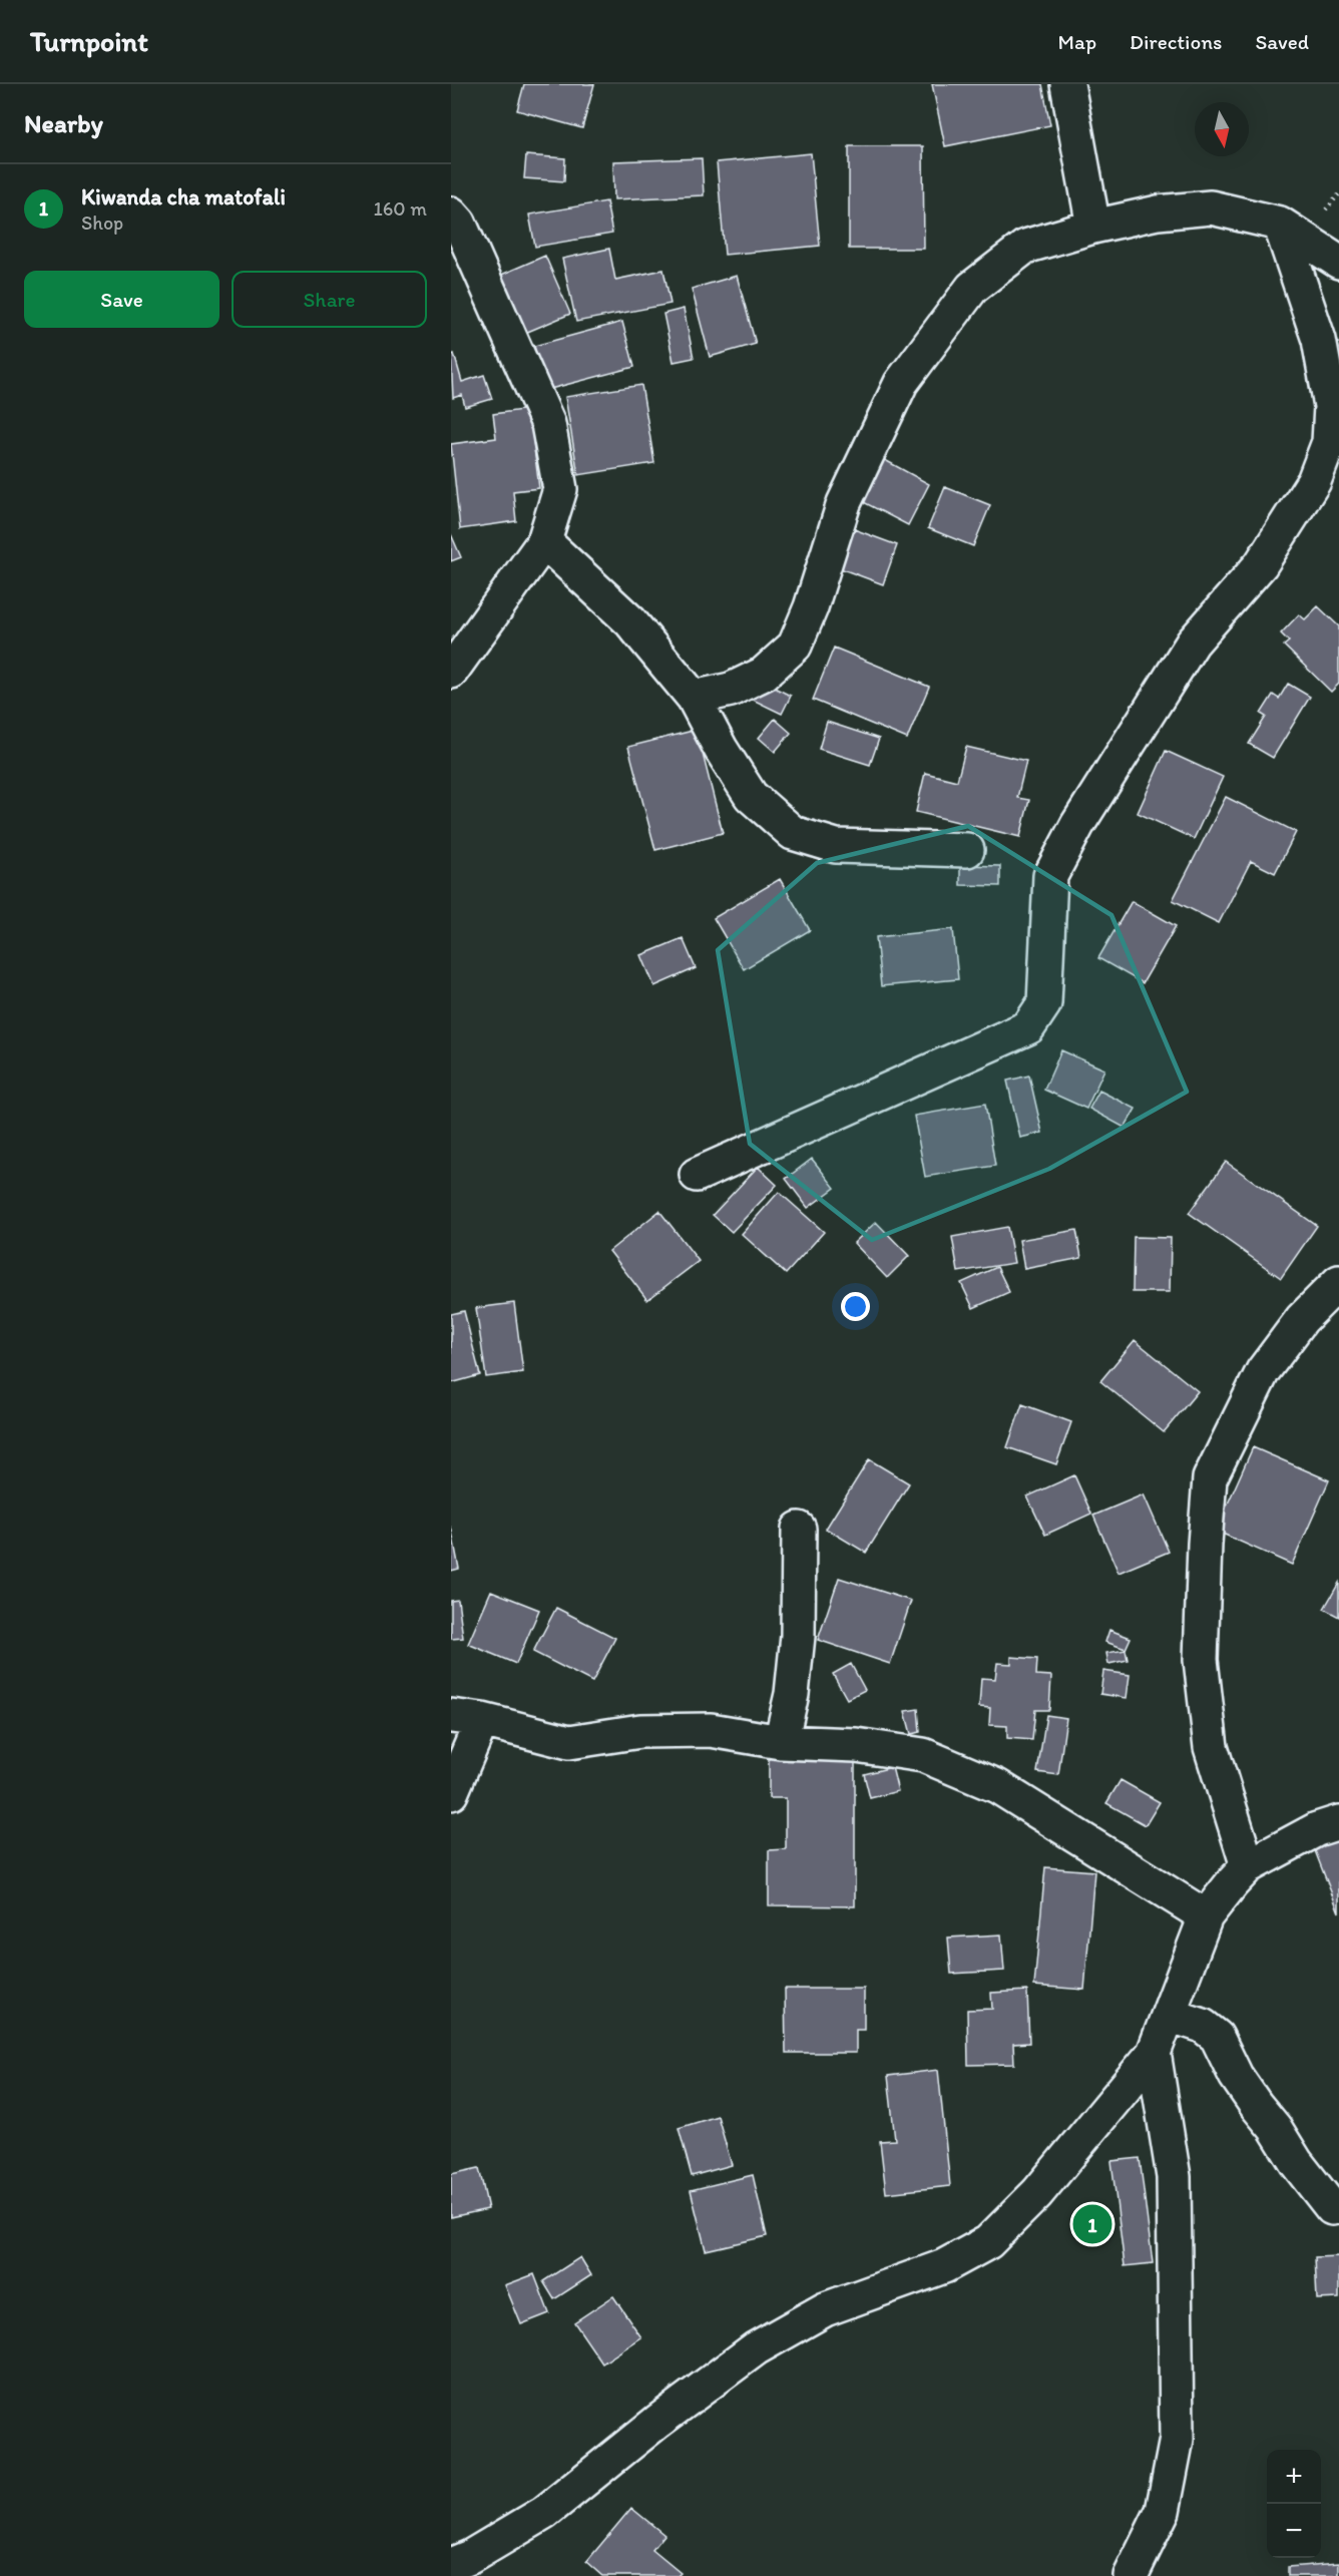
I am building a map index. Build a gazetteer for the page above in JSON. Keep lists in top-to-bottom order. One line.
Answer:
{"north":"bottom","page":{"header":"Turnpoint","nav":["Map","Directions","Saved"],"heading":"Nearby","list":[{"mark":"1","name":"Kiwanda cha matofali","note":"Shop","value":"160 m"}],"buttons":["Save","Share"],"pins":"1","map_buttons":["+","−"]}}
